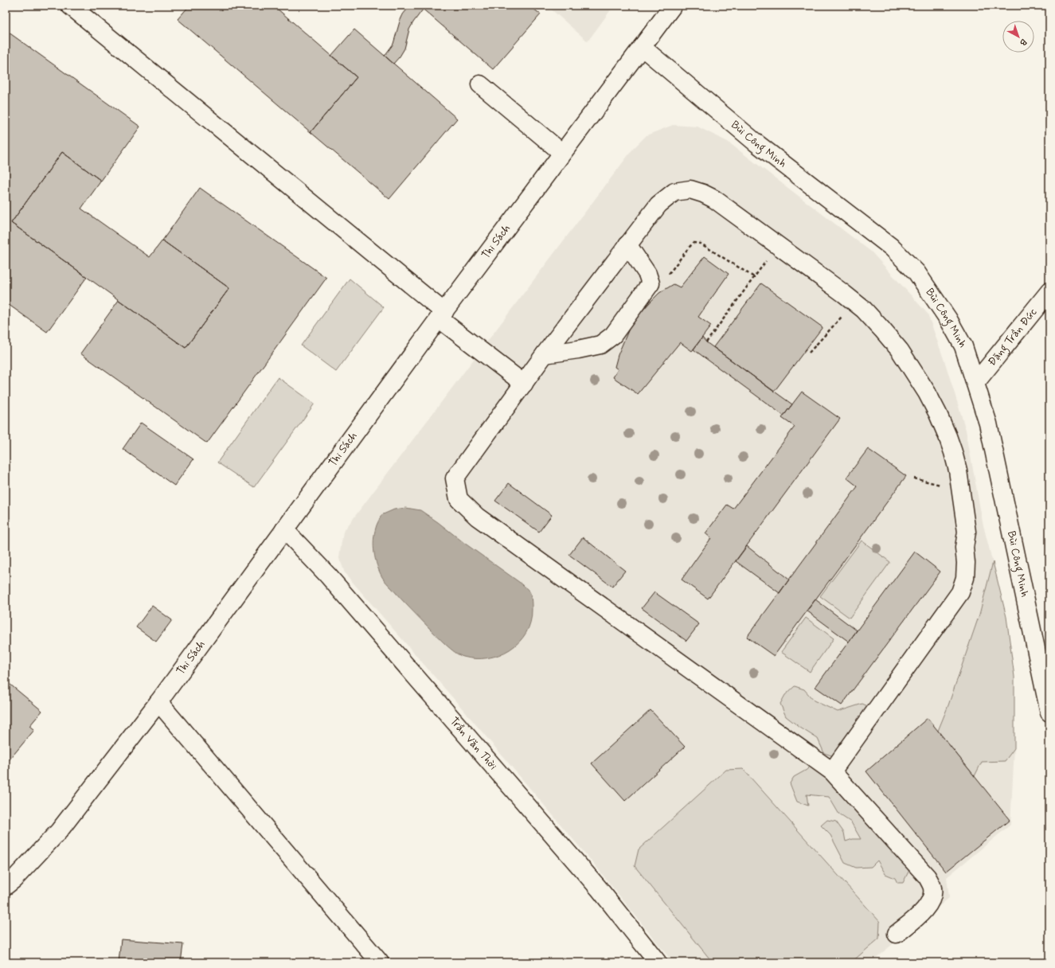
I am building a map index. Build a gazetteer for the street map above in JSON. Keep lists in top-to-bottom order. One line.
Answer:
{"streets":{"street":["Bùi Công Minh","Thi Sách","Đặng Trần Đức","Trần Văn Thời"]},"crossings":[["Bùi Công Minh","Thi Sách"],["Bùi Công Minh","Đặng Trần Đức"],["Thi Sách","Trần Văn Thời"]],"north":"bottom right"}
